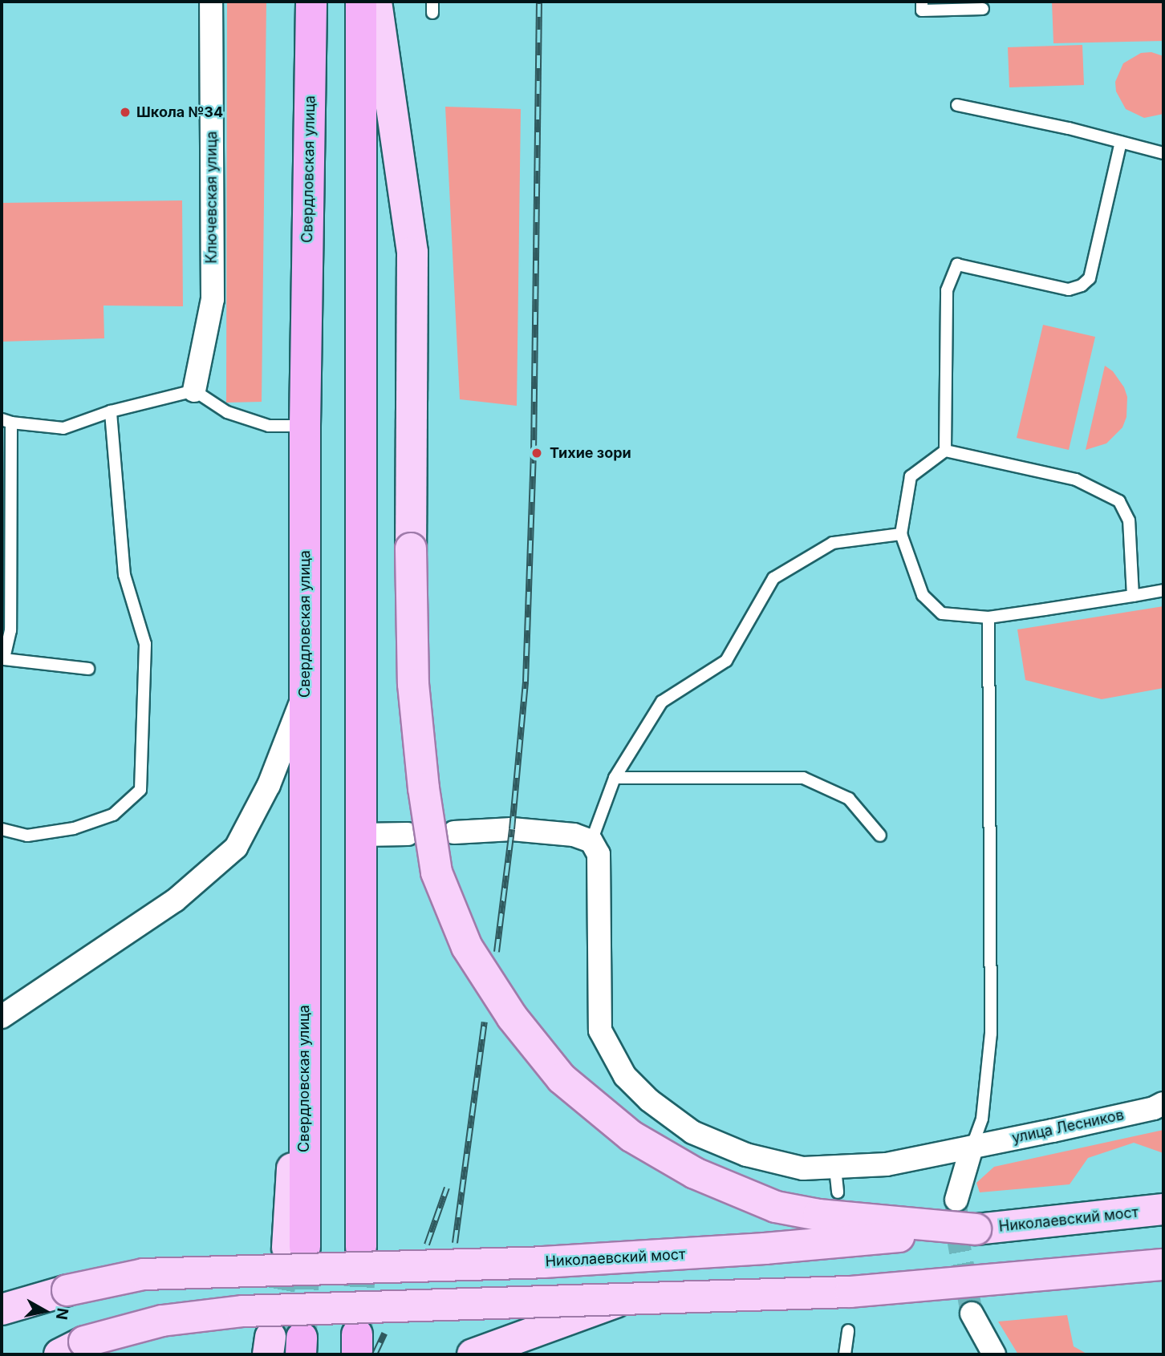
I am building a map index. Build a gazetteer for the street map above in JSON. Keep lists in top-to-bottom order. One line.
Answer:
{"streets":{"highway":["Свердловская улица"],"main road":["Николаевский мост"],"street":["Ключевская улица","улица Лесников"]},"places":["Школа №34","Тихие зори"],"north":"right"}
